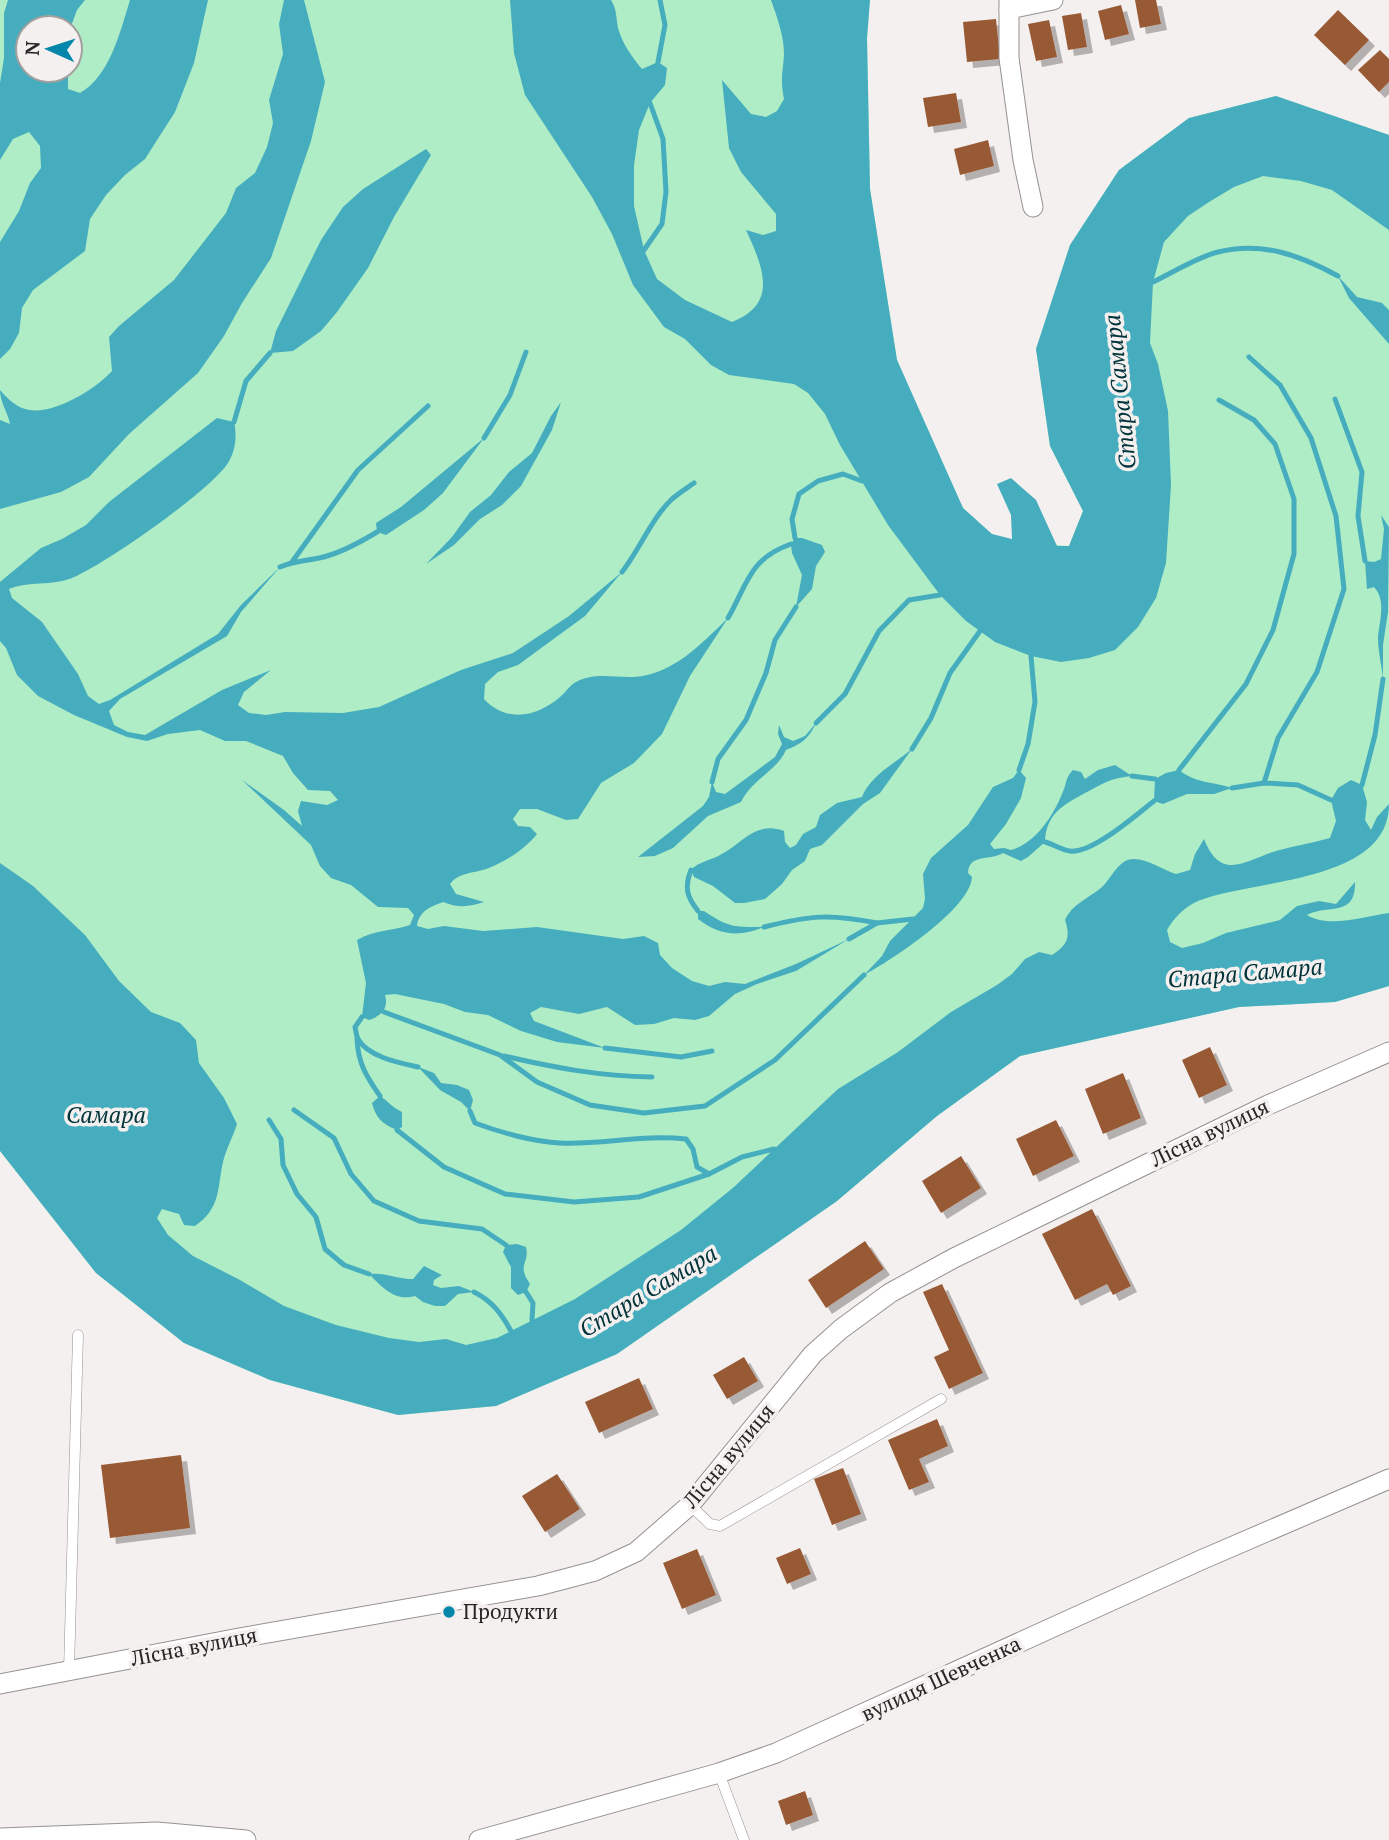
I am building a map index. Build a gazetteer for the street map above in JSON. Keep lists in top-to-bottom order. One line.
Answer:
{"streets":{"street":["Лісна вулиця","вулиця Шевченка"]},"water":["Стара Самара","Самара"],"places":["Продукти"],"north":"left"}
